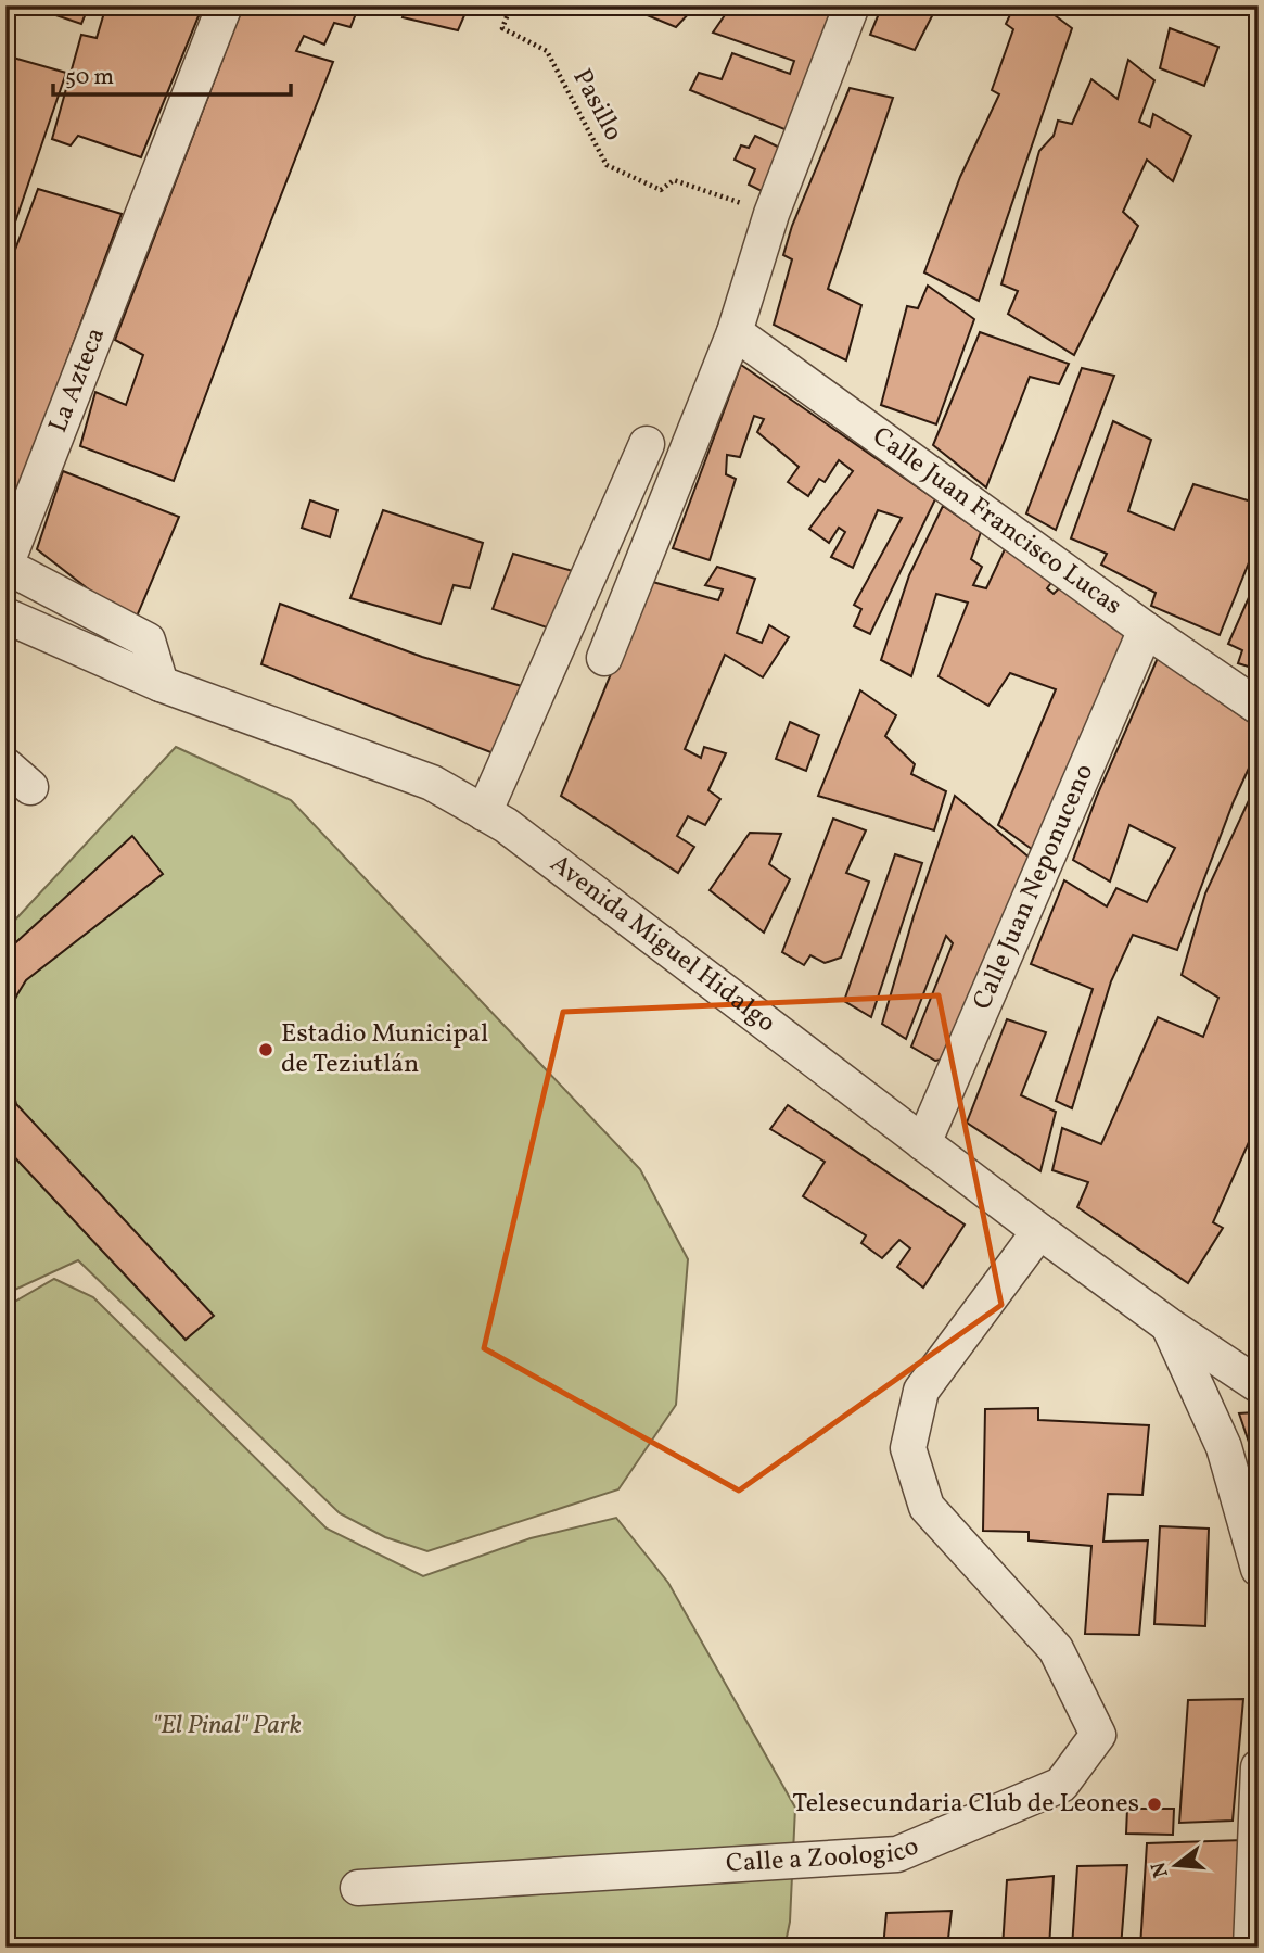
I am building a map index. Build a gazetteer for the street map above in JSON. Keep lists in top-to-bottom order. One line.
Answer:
{"streets":{"street":["La Azteca","Calle Juan Francisco Lucas","Calle Juan Neponuceno","Avenida Miguel Hidalgo","Calle a Zoologico"],"path":["Pasillo"]},"crossings":[["La Azteca","Avenida Miguel Hidalgo"],["Calle Juan Francisco Lucas","Calle Juan Neponuceno"],["Calle Juan Neponuceno","Avenida Miguel Hidalgo"],["Avenida Miguel Hidalgo","Calle a Zoologico"]],"parks":["\"El Pinal\" Park"],"places":["Estadio Municipal de Teziutlán","Telesecundaria Club de Leones"],"scale_bar":"50 m","north":"left"}
